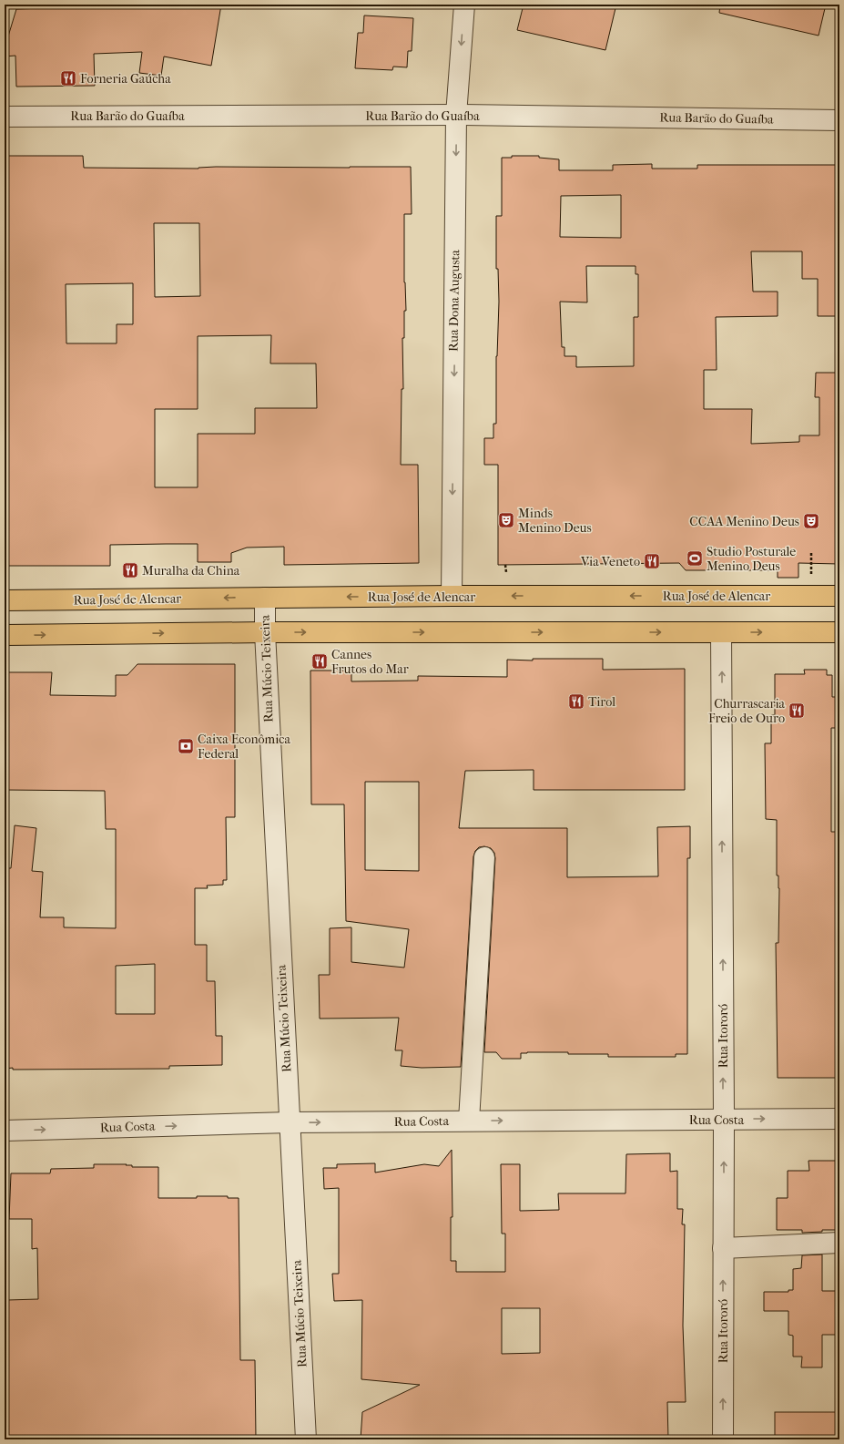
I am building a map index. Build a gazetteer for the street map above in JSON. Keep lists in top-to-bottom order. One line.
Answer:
{"streets":{"main road":["Rua José de Alencar"],"street":["Rua Barão do Guaíba","Rua Dona Augusta","Rua Múcio Teixeira","Rua Itororó","Rua Costa"]},"crossings":[["Rua Barão do Guaíba","Rua Dona Augusta"],["Rua Dona Augusta","Rua José de Alencar"],["Rua José de Alencar","Rua Múcio Teixeira"],["Rua Múcio Teixeira","Rua Costa"],["Rua Itororó","Rua Costa"]],"one_way":["Rua Dona Augusta","Rua Itororó","Rua Costa"],"places":{"restaurant":["Forneria Gaúcha","Via Veneto","Muralha da China","Cannes Frutos do Mar","Tirol","Churrascaria Freio de Ouro"],"theatre":["Minds Menino Deus","CCAA Menino Deus"],"sports":["Studio Posturale Menino Deus"],"bank":["Caixa Econômica Federal"]}}
